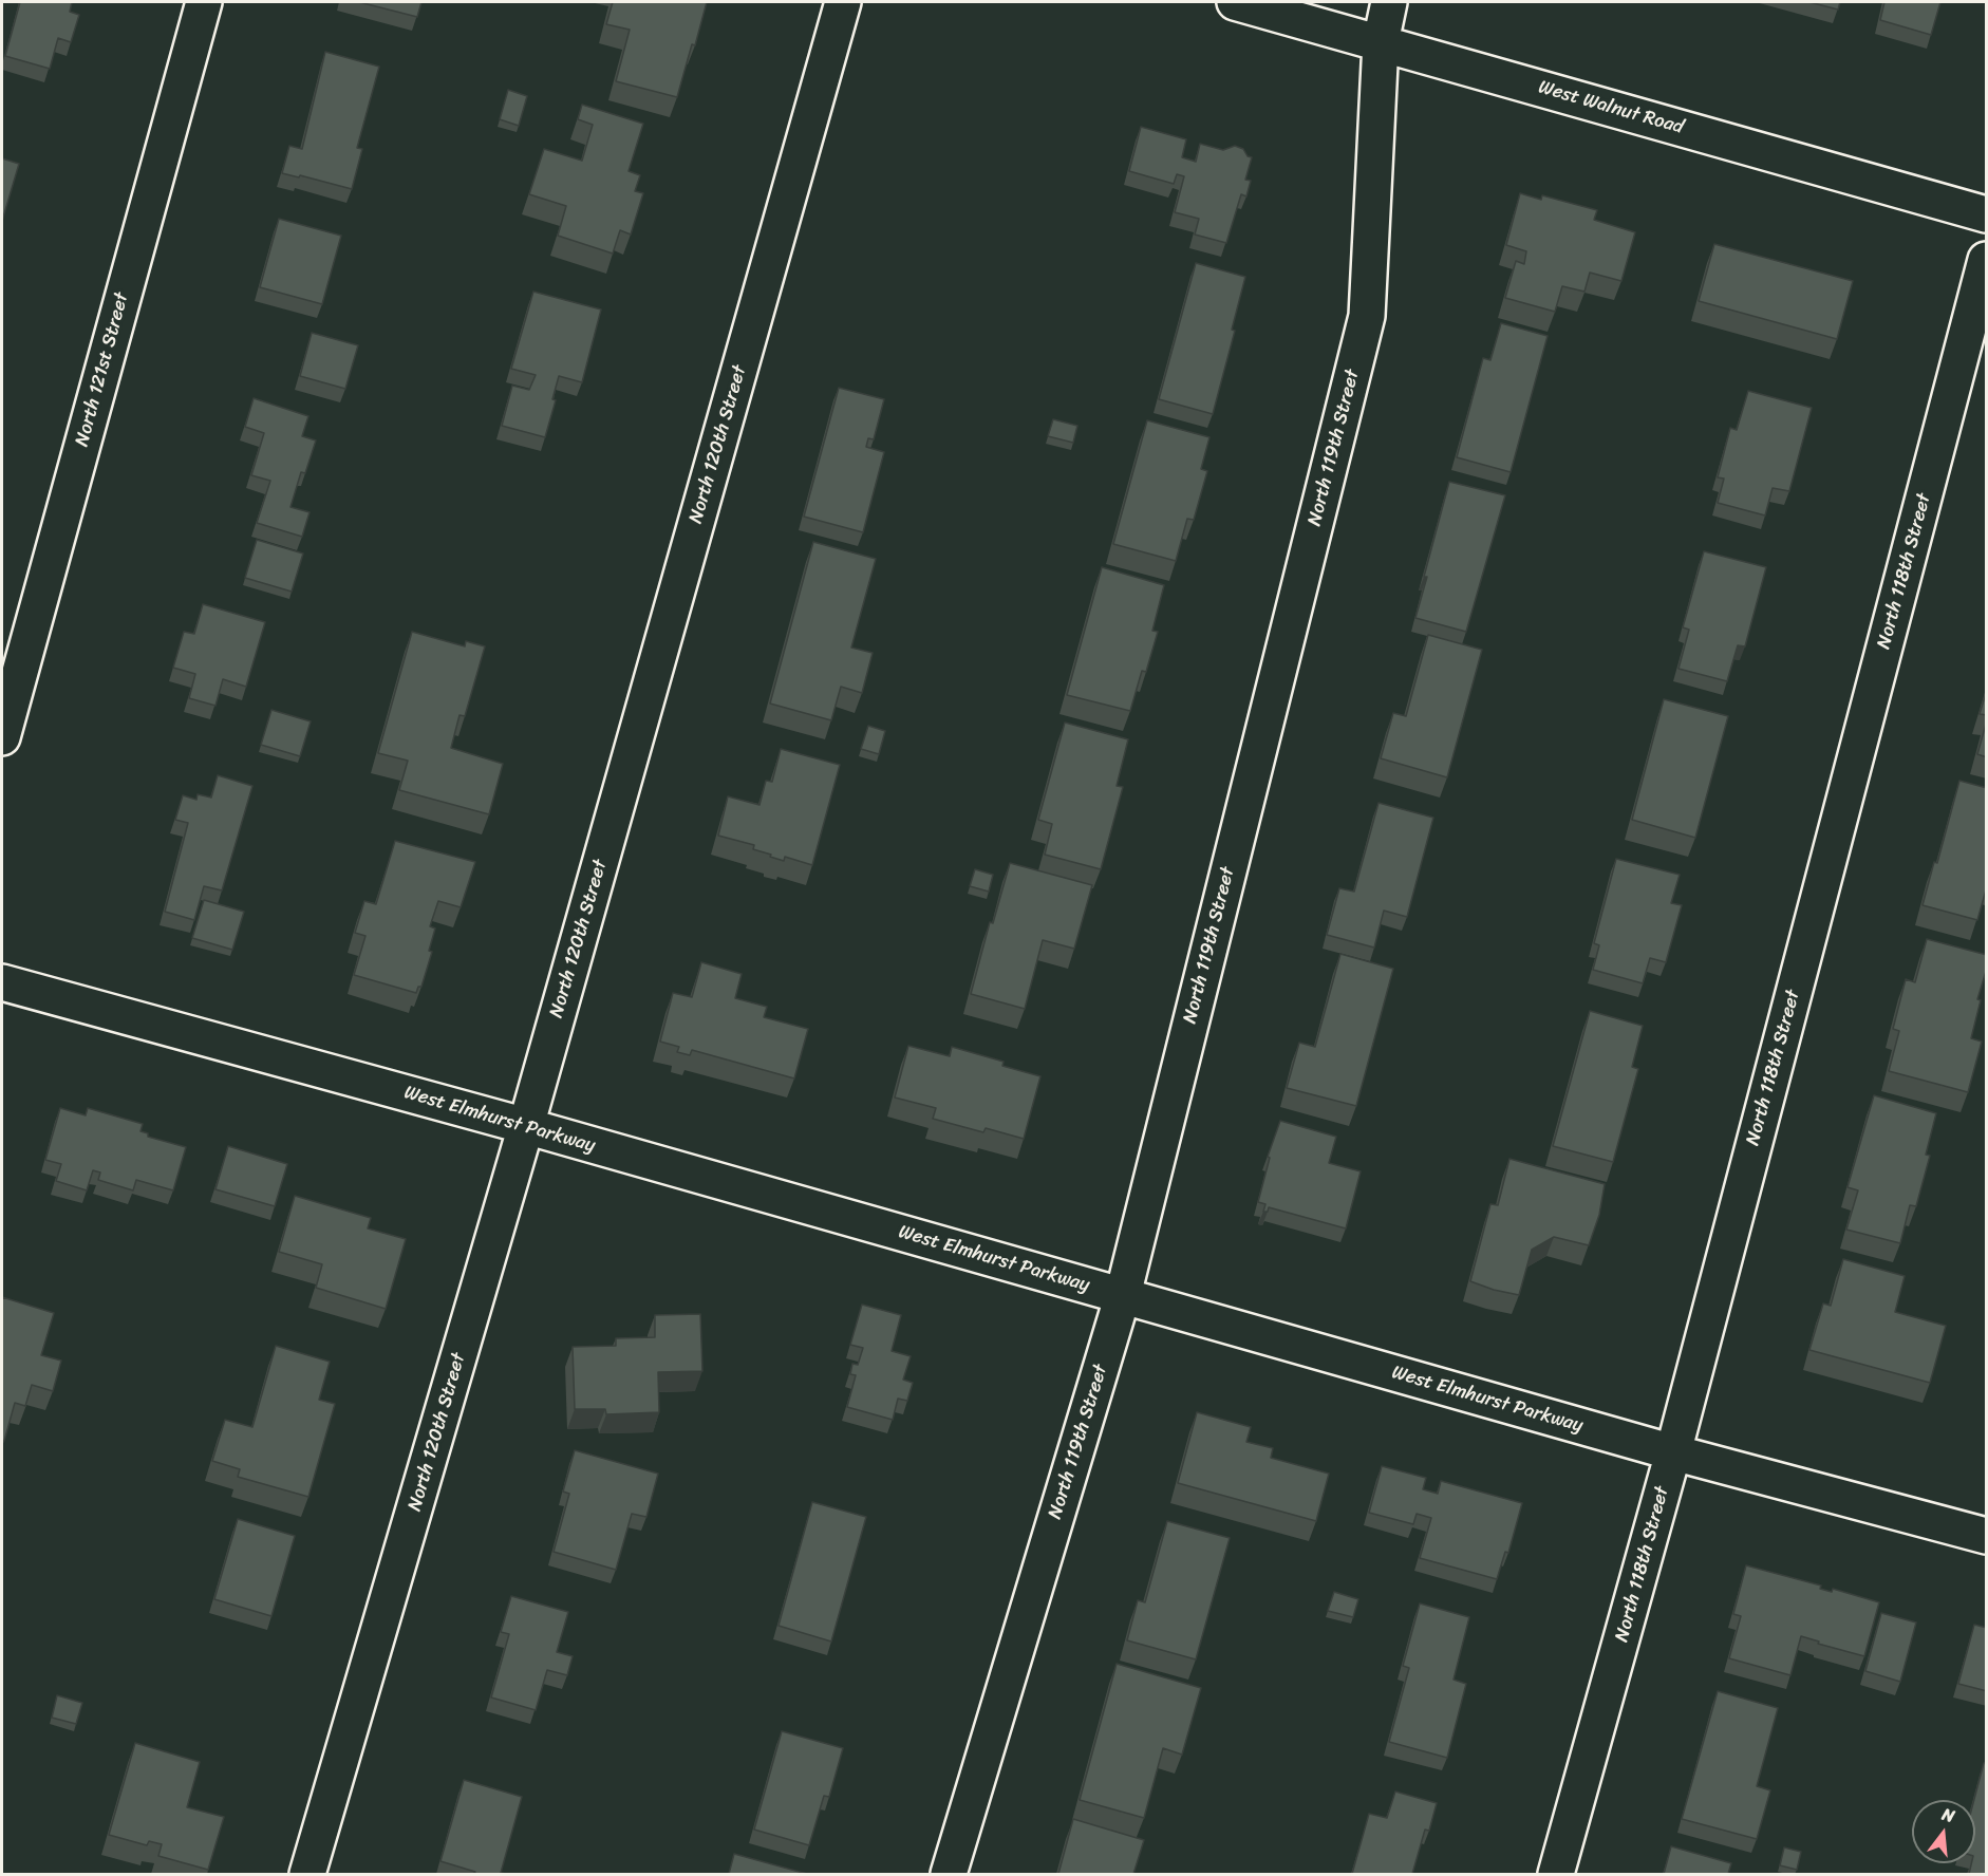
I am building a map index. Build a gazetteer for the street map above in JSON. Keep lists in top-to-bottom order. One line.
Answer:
{"streets":{"street":["West Walnut Road","North 121st Street","North 120th Street","North 119th Street","North 118th Street","West Elmhurst Parkway"]},"crossings":[["West Walnut Road","North 119th Street"],["North 120th Street","West Elmhurst Parkway"],["North 119th Street","West Elmhurst Parkway"],["North 118th Street","West Elmhurst Parkway"]],"north":"top"}
